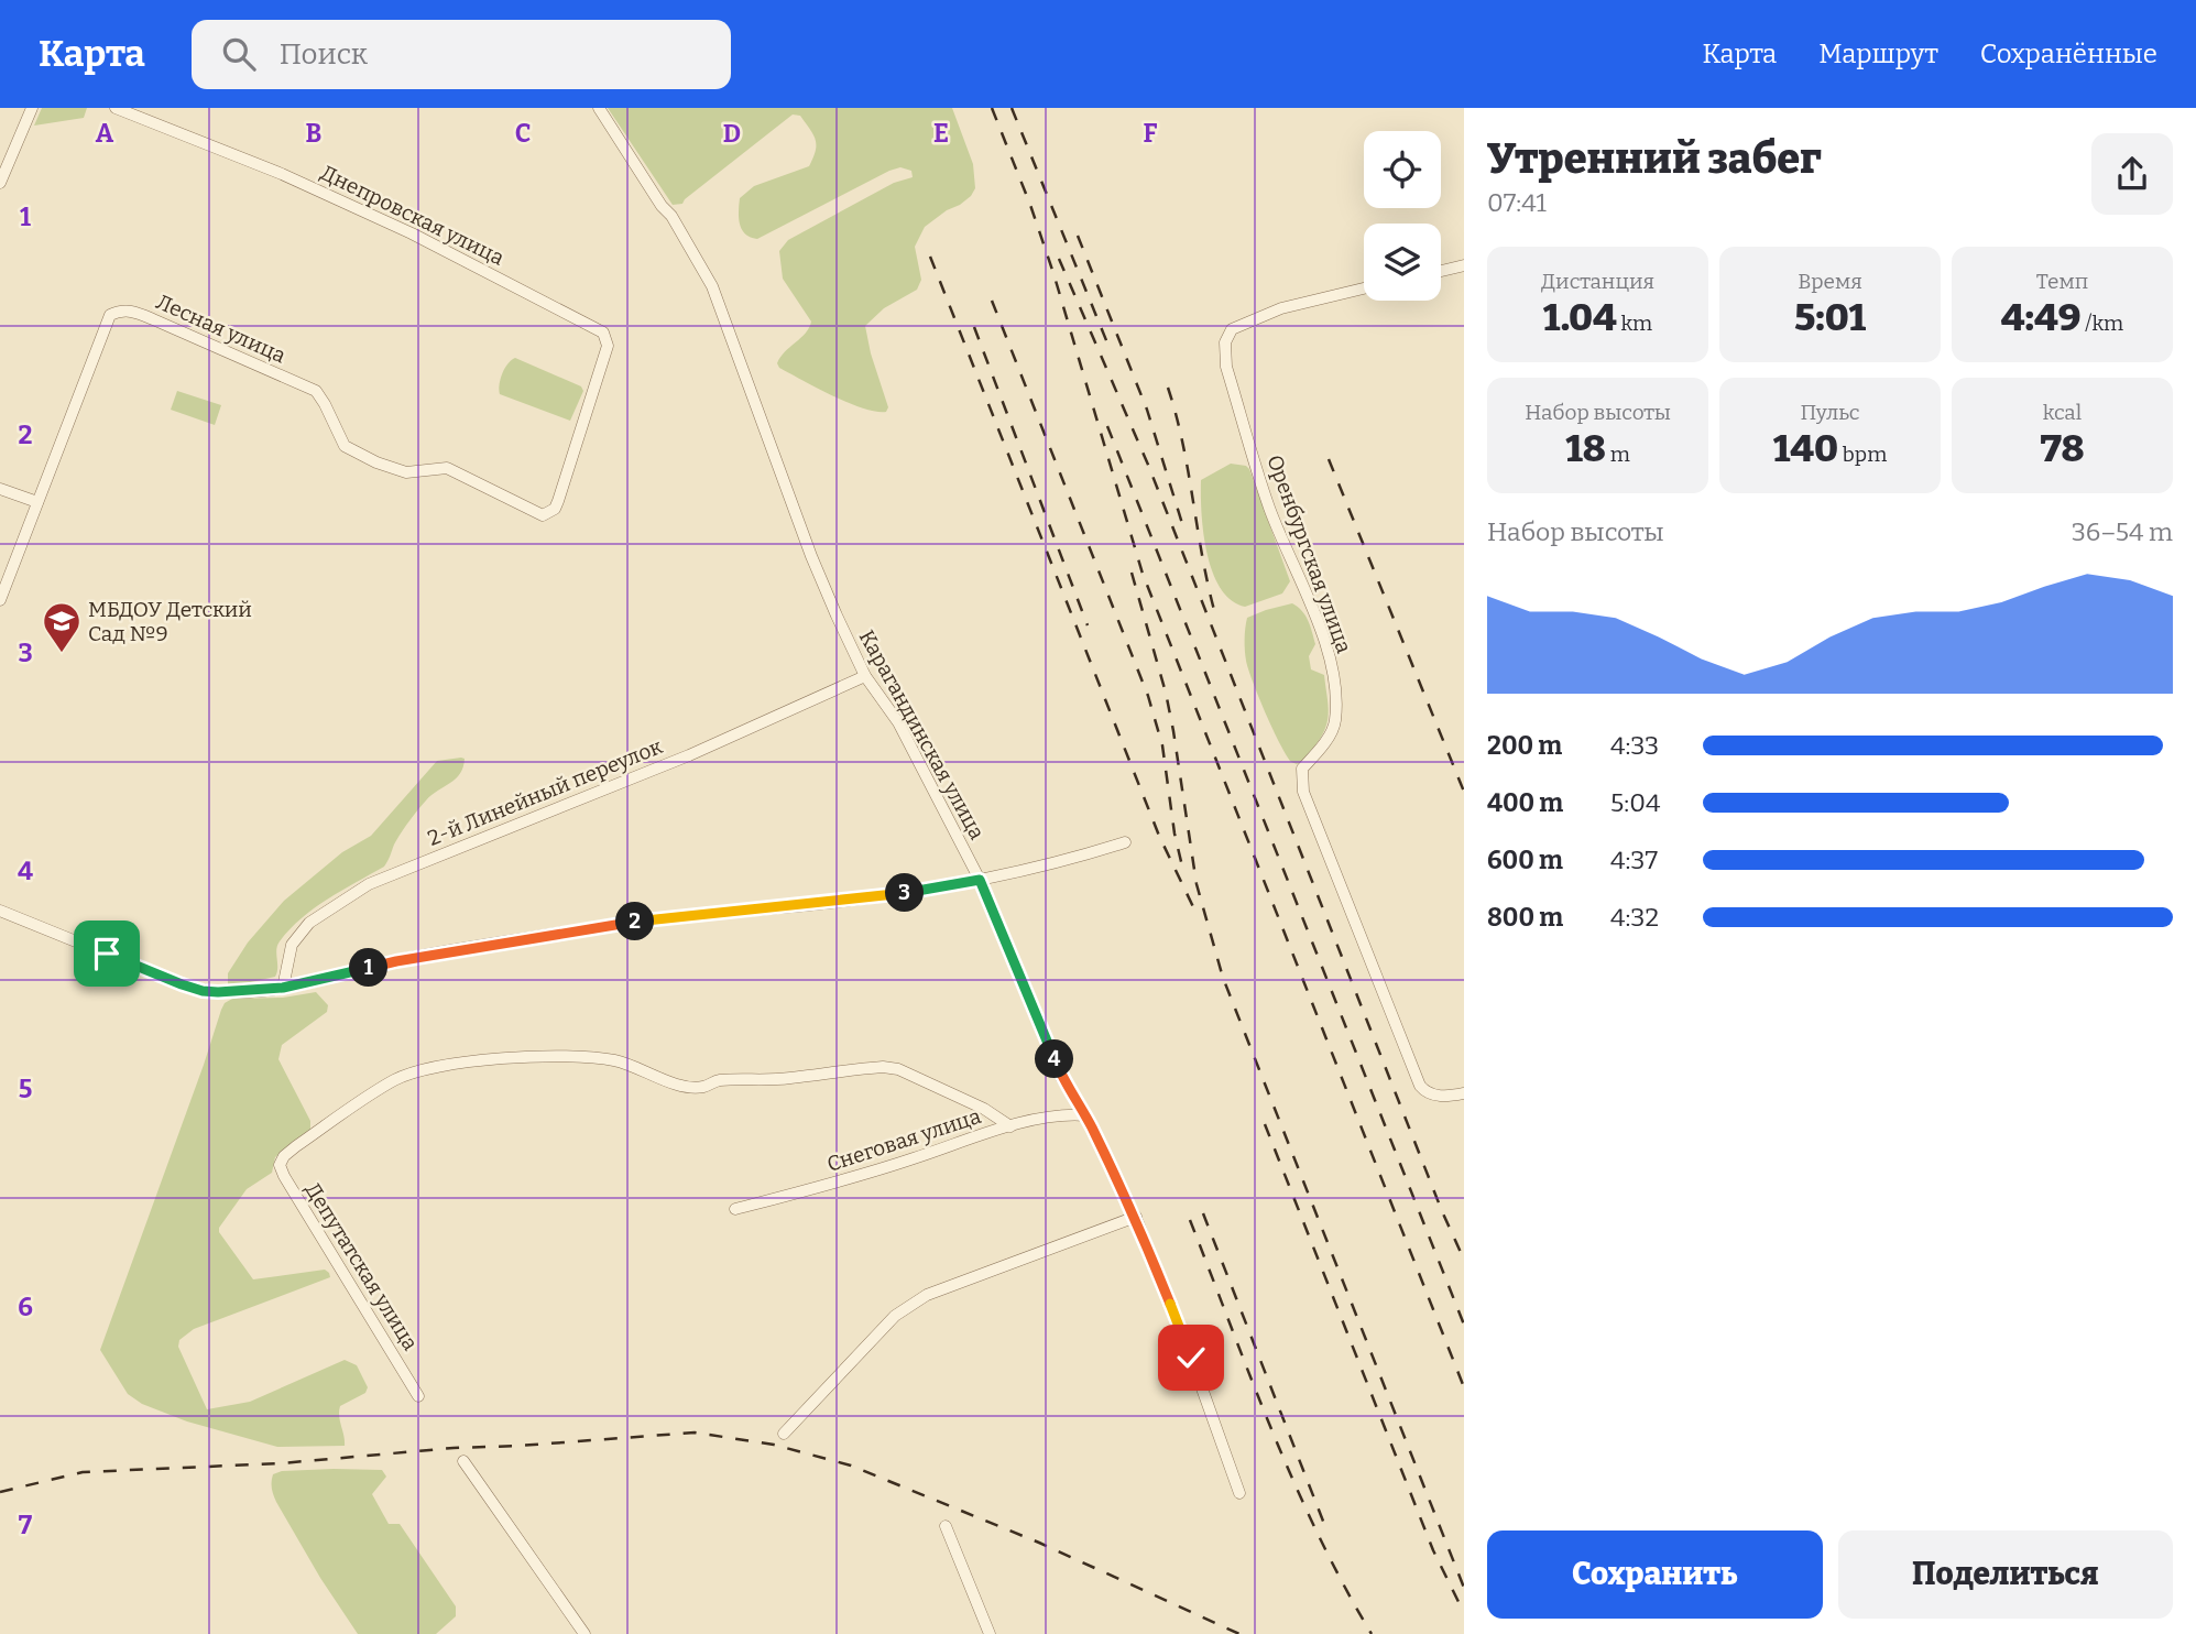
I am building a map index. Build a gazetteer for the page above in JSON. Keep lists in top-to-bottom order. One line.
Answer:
{"streets":{"street":["Днепровская улица","Лесная улица","Оренбургская улица","Карагандинская улица","2-й Линейный переулок","Снеговая улица","Депутатская улица"]},"crossings":[["Днепровская улица","Лесная улица"],["Карагандинская улица","2-й Линейный переулок"],["Карагандинская улица","Снеговая улица"],["Снеговая улица","Депутатская улица"]],"places":{"school or university":["МБДОУ Детский Сад №9"]},"page":{"header":"Карта","search":"Поиск","nav":["Карта","Маршрут","Сохранённые"],"heading":["Утренний забег","07:41"],"stats":[["Дистанция","1.04 km"],["Время","5:01"],["Темп","4:49 /km"],["Набор высоты","18 m"],["Пульс","140 bpm"],["kcal","78"]],"chart":["Набор высоты","36–54 m"],"list":[{"name":"200 m","note":"4:33"},{"name":"400 m","note":"5:04"},{"name":"600 m","note":"4:37"},{"name":"800 m","note":"4:32"}],"pins":["3","2","1","4"],"buttons":["Сохранить","Поделиться"]},"grid":{"columns":["A","B","C","D","E","F"],"rows":["1","2","3","4","5","6","7"]}}
